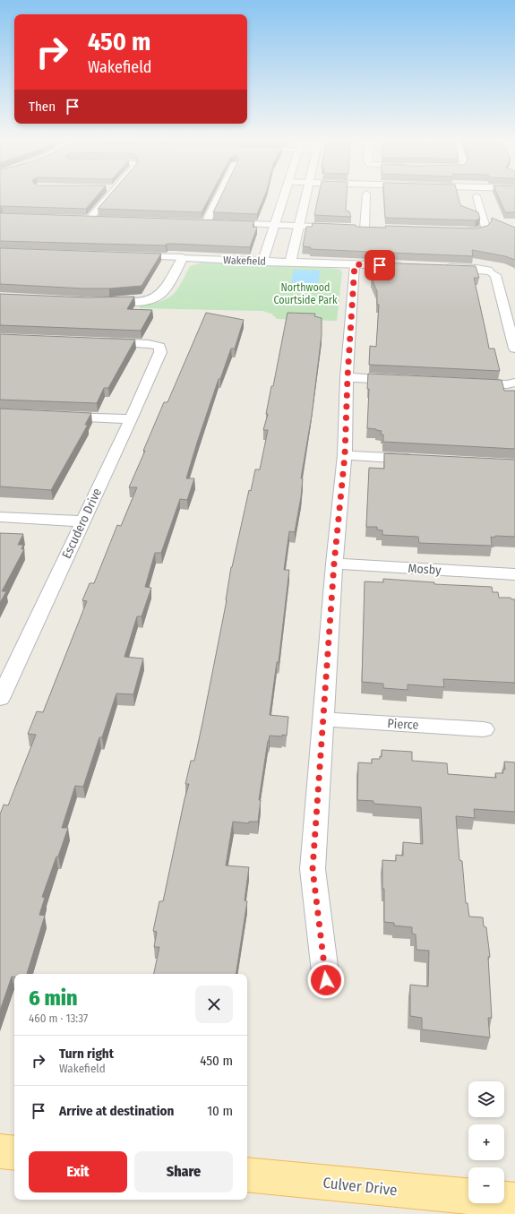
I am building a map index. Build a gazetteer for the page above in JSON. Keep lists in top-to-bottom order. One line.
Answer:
{"streets":{"main road":["Culver Drive"],"street":["Wakefield","Escudero Drive","Mosby","Pierce"]},"parks":["Northwood Courtside Park"],"page":{"turn":["450 m","Wakefield"],"then":"Then","heading":["6 min","460 m · 13:37"],"list":[{"name":"Turn right","note":"Wakefield","value":"450 m"},{"name":"Arrive at destination","value":"10 m"}],"map_buttons":["+","−"],"buttons":["Exit","Share"]}}
